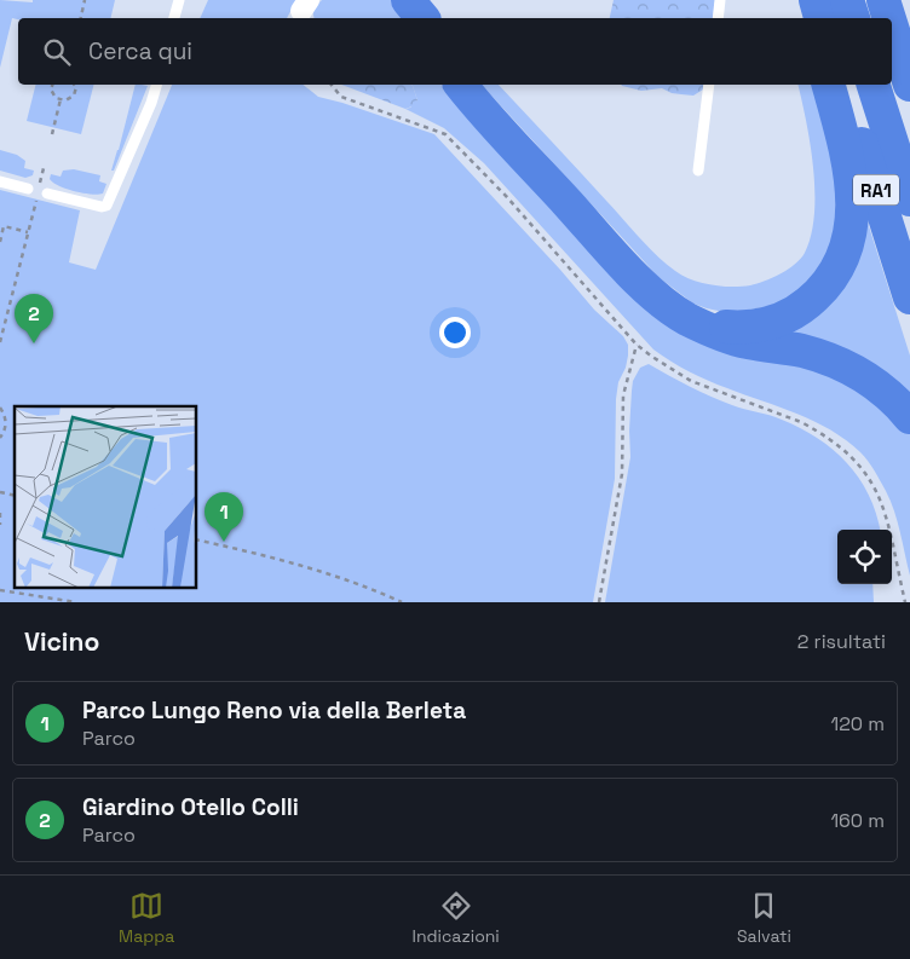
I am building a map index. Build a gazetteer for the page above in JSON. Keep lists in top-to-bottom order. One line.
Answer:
{"streets":{"highway":["RA1"]},"page":{"search":"Cerca qui","pins":["2","1"],"heading":["Vicino","2 risultati"],"list":[{"mark":"1","name":"Parco Lungo Reno via della Berleta","note":"Parco","value":"120 m"},{"mark":"2","name":"Giardino Otello Colli","note":"Parco","value":"160 m"}],"nav":["Mappa","Indicazioni","Salvati"]}}
